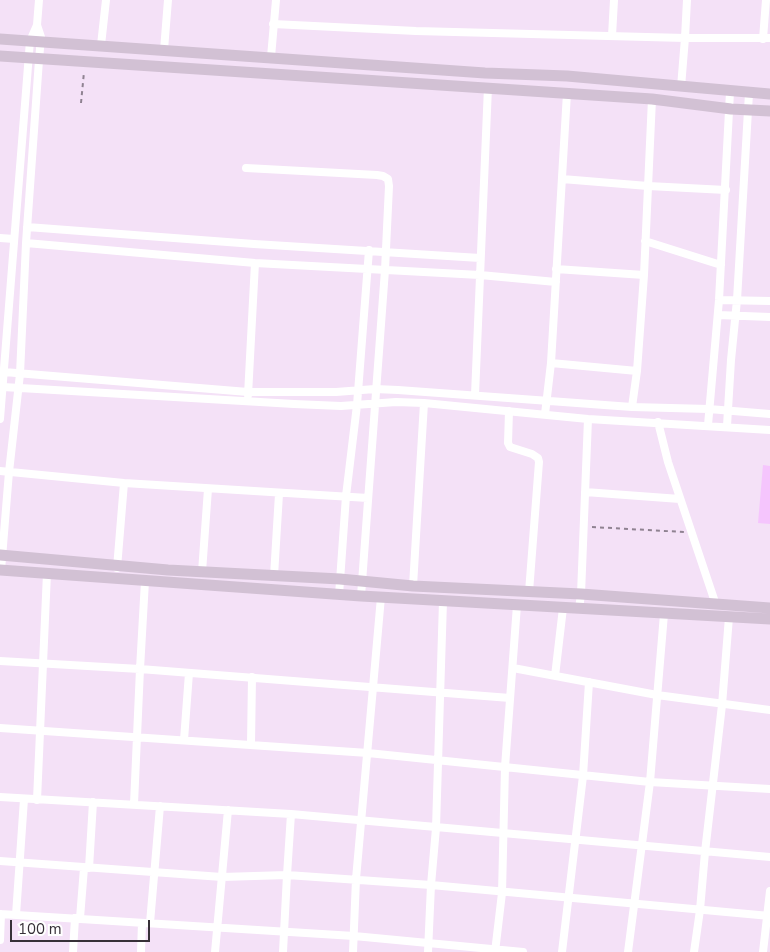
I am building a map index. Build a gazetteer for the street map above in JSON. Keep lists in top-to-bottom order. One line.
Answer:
{"scale_bar":"100 m"}
